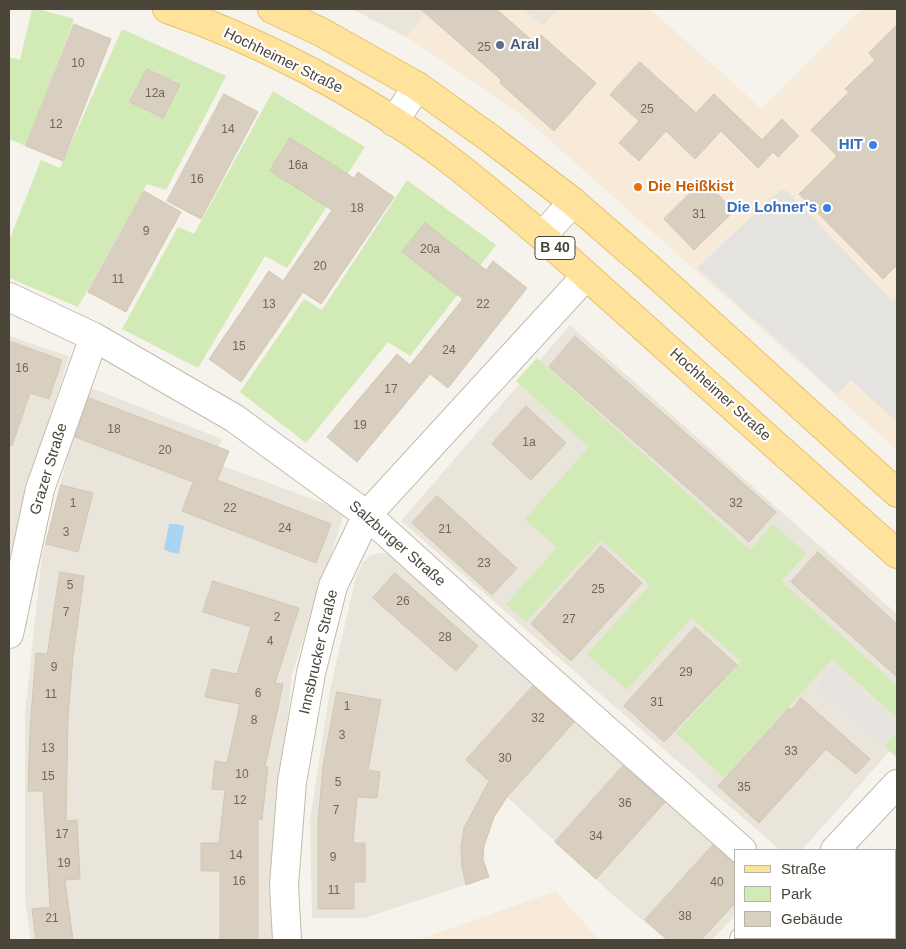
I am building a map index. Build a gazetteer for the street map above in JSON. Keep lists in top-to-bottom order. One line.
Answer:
{"streets":{"main road":["Hochheimer Straße","B 40"],"street":["Grazer Straße","Salzburger Straße","Innsbrucker Straße"]},"crossings":[["Hochheimer Straße","Innsbrucker Straße"],["Grazer Straße","Salzburger Straße"],["Salzburger Straße","Innsbrucker Straße"]],"places":["Aral","HIT","Die Heißkist","Die Lohner's"],"house_numbers":["25","10","12a","25","12","14","16a","16","18","31","9","20a","20","11","13","22","15","24","16","17","19","18","1a","20","1","32","22","24","21","3","23","5","25","26","7","2","27","28","4","9","29","6","11","31","1","32","8","3","13","33","30","10","15","5","35","12","36","7","17","34","14","9","19","16","40","11","38","21"],"legend":["Straße","Park","Gebäude"]}
